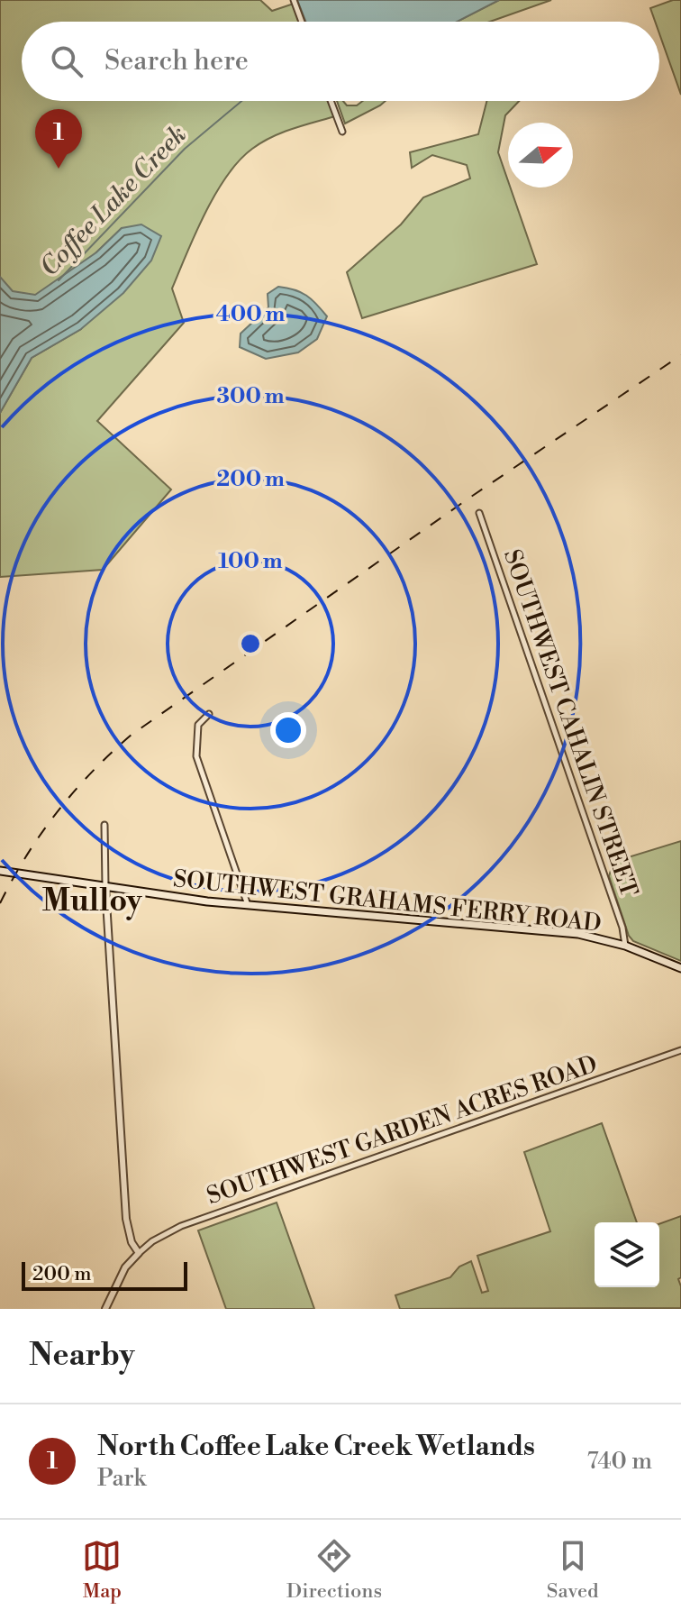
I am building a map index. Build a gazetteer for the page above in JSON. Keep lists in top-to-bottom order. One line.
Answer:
{"streets":{"main road":["SOUTHWEST GRAHAMS FERRY ROAD"],"street":["SOUTHWEST CAHALIN STREET","SOUTHWEST GARDEN ACRES ROAD"]},"crossings":[["SOUTHWEST CAHALIN STREET","SOUTHWEST GRAHAMS FERRY ROAD"]],"districts":["Mulloy"],"water":["Coffee Lake Creek"],"scale_bar":"200 m","north":"right","page":{"search":"Search here","pins":"1","scale":"200 m","heading":"Nearby","list":[{"mark":"1","name":"North Coffee Lake Creek Wetlands","note":"Park","value":"740 m"}],"nav":["Map","Directions","Saved"]},"rings":["400 m","300 m","200 m","100 m"]}
